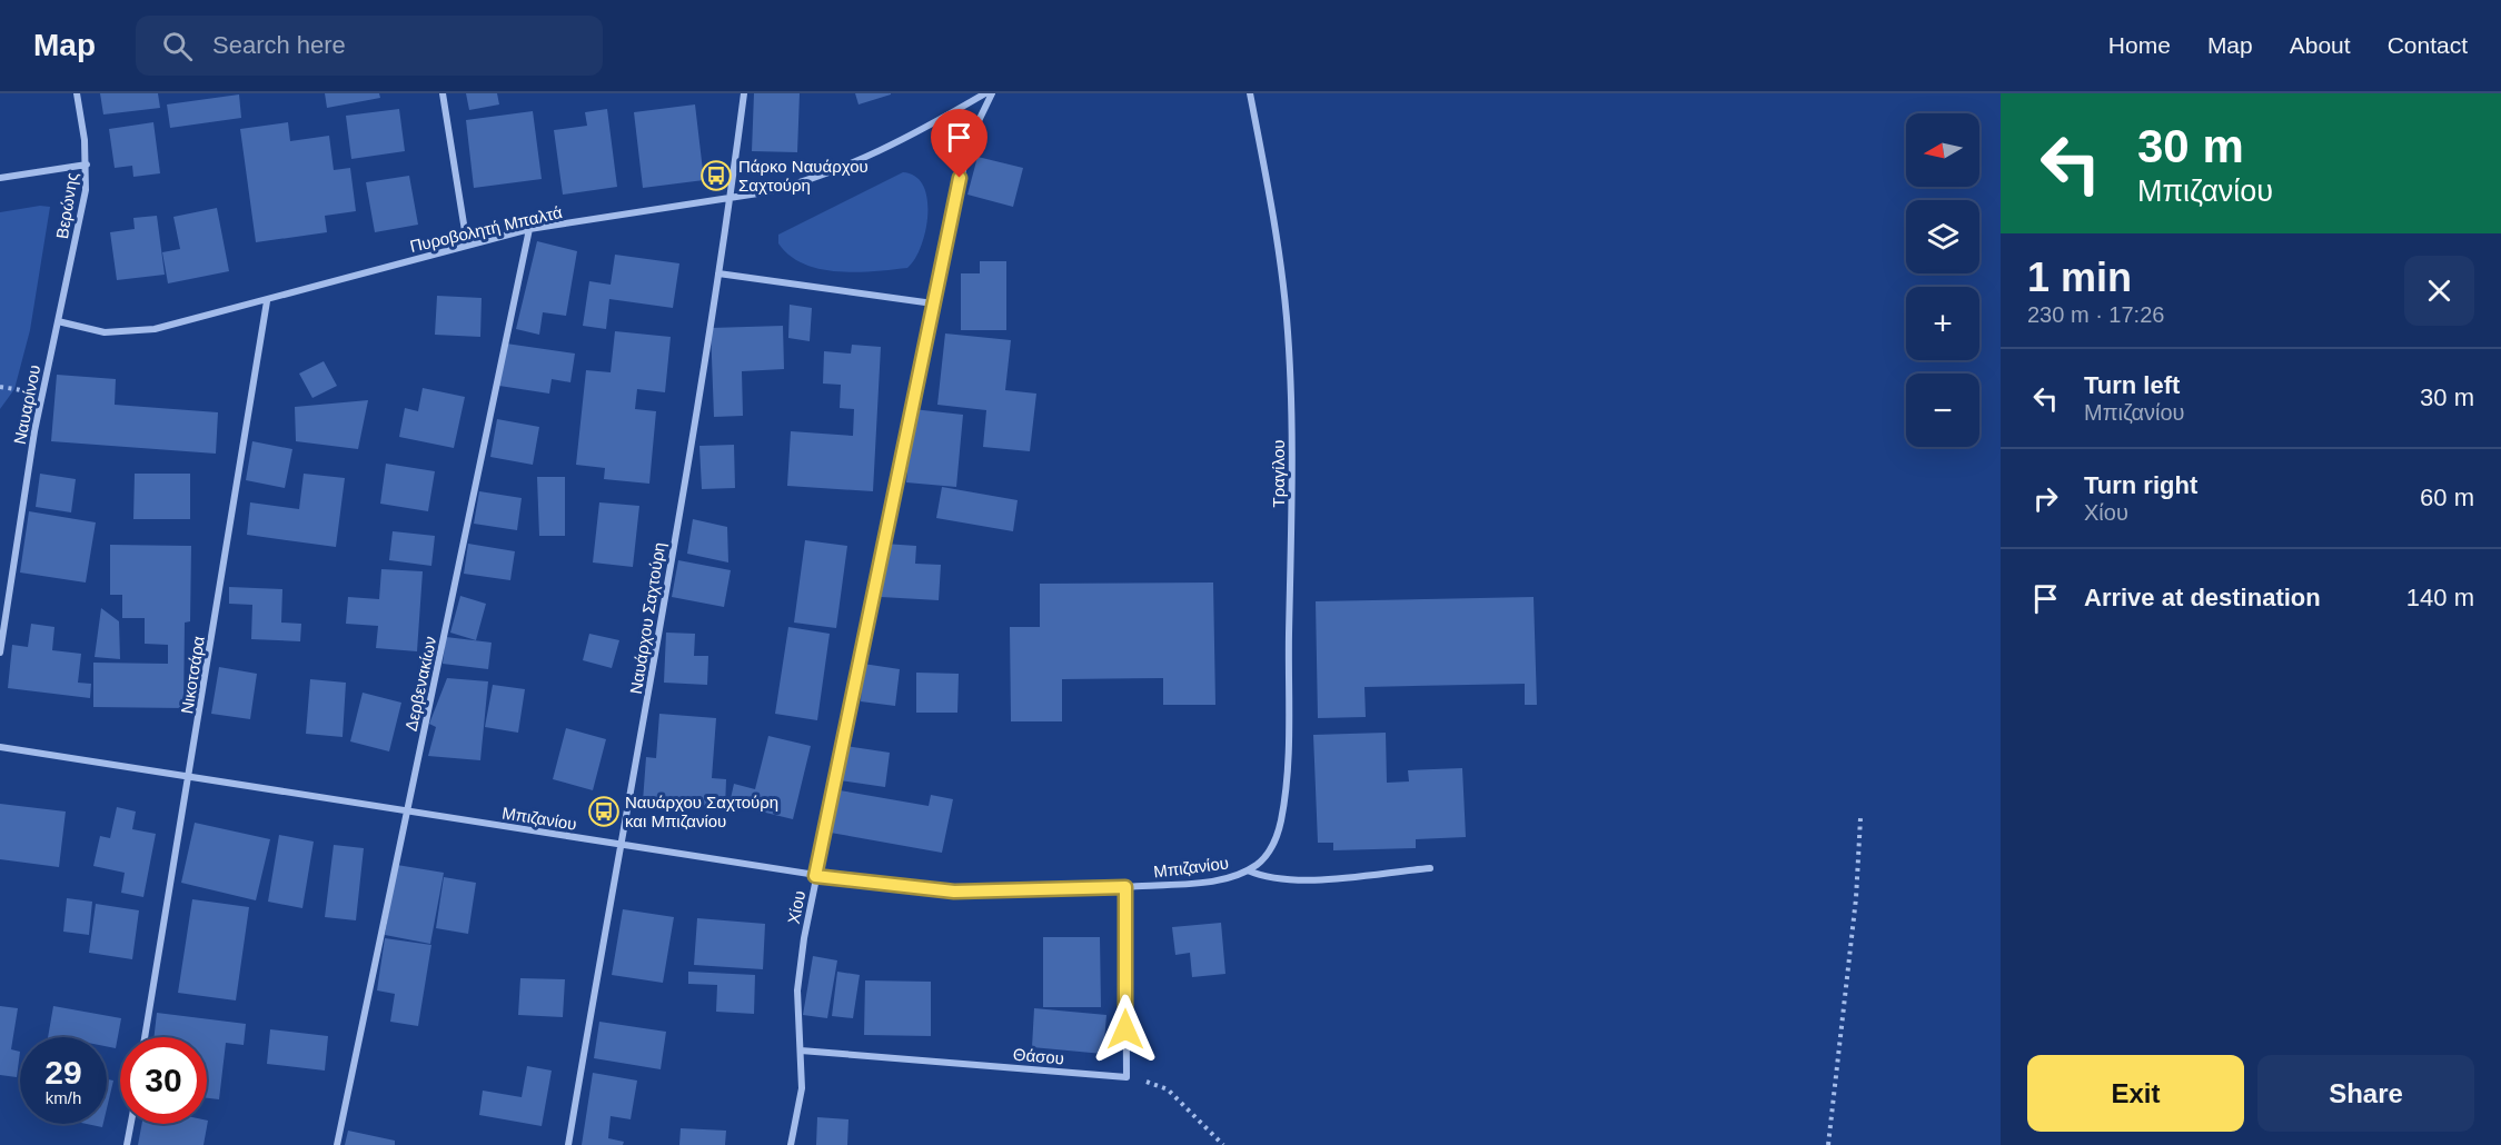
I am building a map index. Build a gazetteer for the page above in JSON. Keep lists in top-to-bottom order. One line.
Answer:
{"streets":{"street":["Βερώνης","Πυροβολητή Μπαλτά","Ναυαρίνου","Τραγίλου","Ναυάρχου Σαχτούρη","Νικοτσάρα","Δερβενακίων","Μπιζανίου","Χίου","Θάσου"]},"crossings":[["Βερώνης","Πυροβολητή Μπαλτά"],["Βερώνης","Ναυαρίνου"],["Πυροβολητή Μπαλτά","Ναυαρίνου"],["Πυροβολητή Μπαλτά","Ναυάρχου Σαχτούρη"],["Πυροβολητή Μπαλτά","Νικοτσάρα"],["Πυροβολητή Μπαλτά","Δερβενακίων"],["Τραγίλου","Μπιζανίου"],["Ναυάρχου Σαχτούρη","Μπιζανίου"],["Νικοτσάρα","Μπιζανίου"],["Δερβενακίων","Μπιζανίου"],["Μπιζανίου","Χίου"],["Χίου","Θάσου"]],"places":{"bus stop":["Πάρκο Ναυάρχου Σαχτούρη","Ναυάρχου Σαχτούρη και Μπιζανίου"]},"north":"left","page":{"header":"Map","search":"Search here","nav":["Home","Map","About","Contact"],"turn":["30 m","Μπιζανίου"],"map_buttons":["+","−"],"heading":["1 min","230 m · 17:26"],"list":[{"name":"Turn left","note":"Μπιζανίου","value":"30 m"},{"name":"Turn right","note":"Χίου","value":"60 m"},{"name":"Arrive at destination","value":"140 m"}],"speed":"29 km/h","limit":"30","buttons":["Exit","Share"]}}
